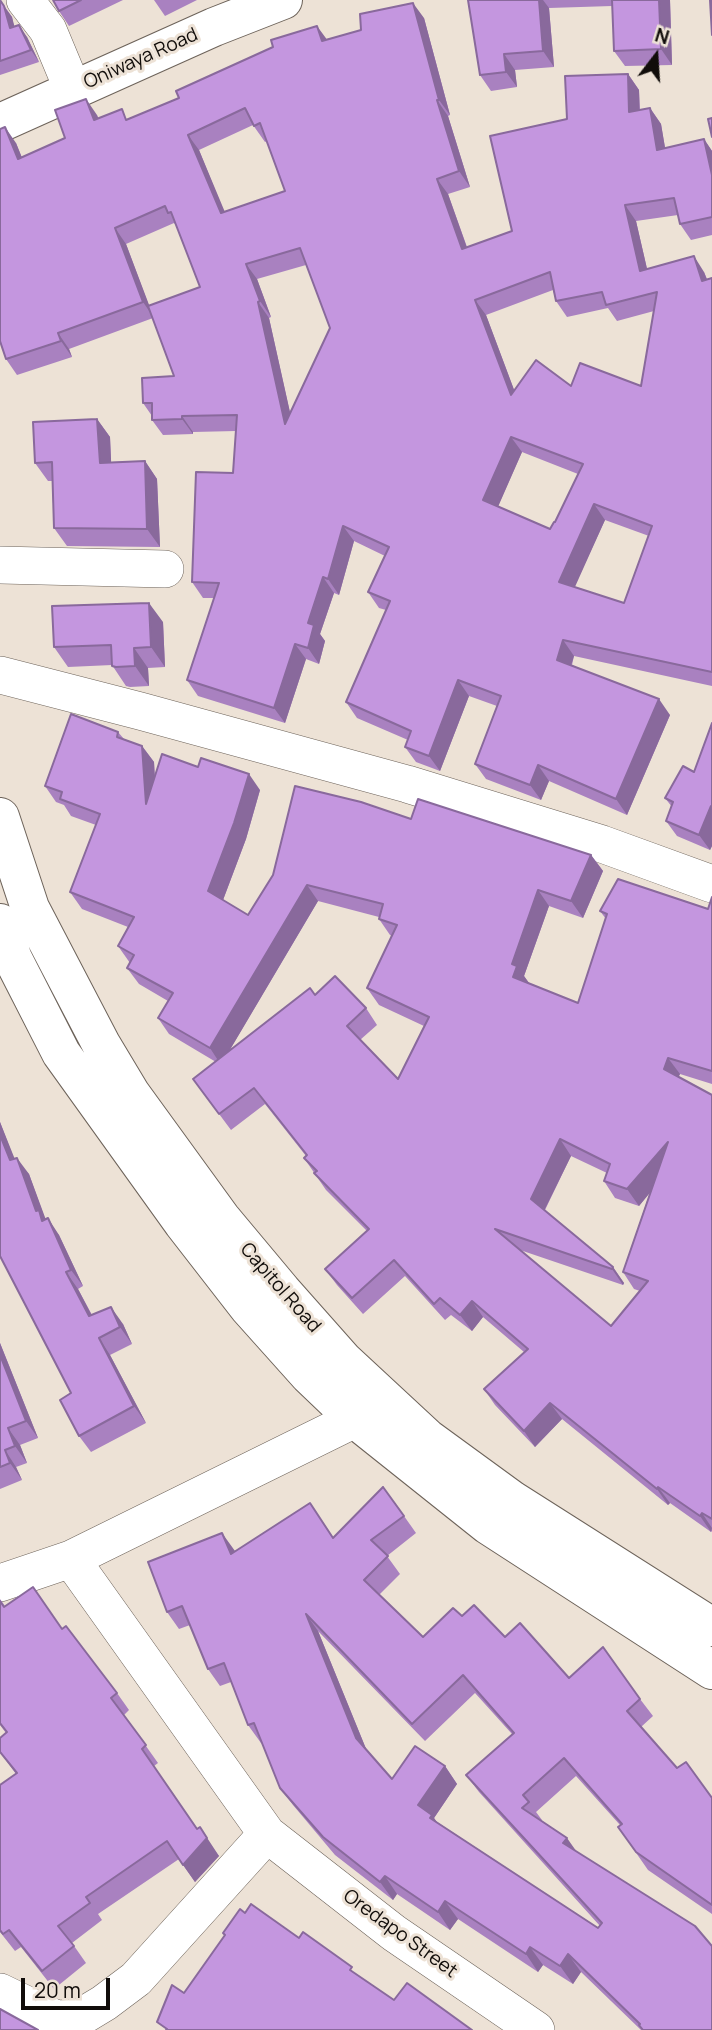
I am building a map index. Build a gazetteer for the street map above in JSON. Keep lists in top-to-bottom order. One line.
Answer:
{"streets":{"main road":["Oniwaya Road","Capitol Road"],"street":["Oredapo Street"]},"scale_bar":"20 m","north":"top"}
